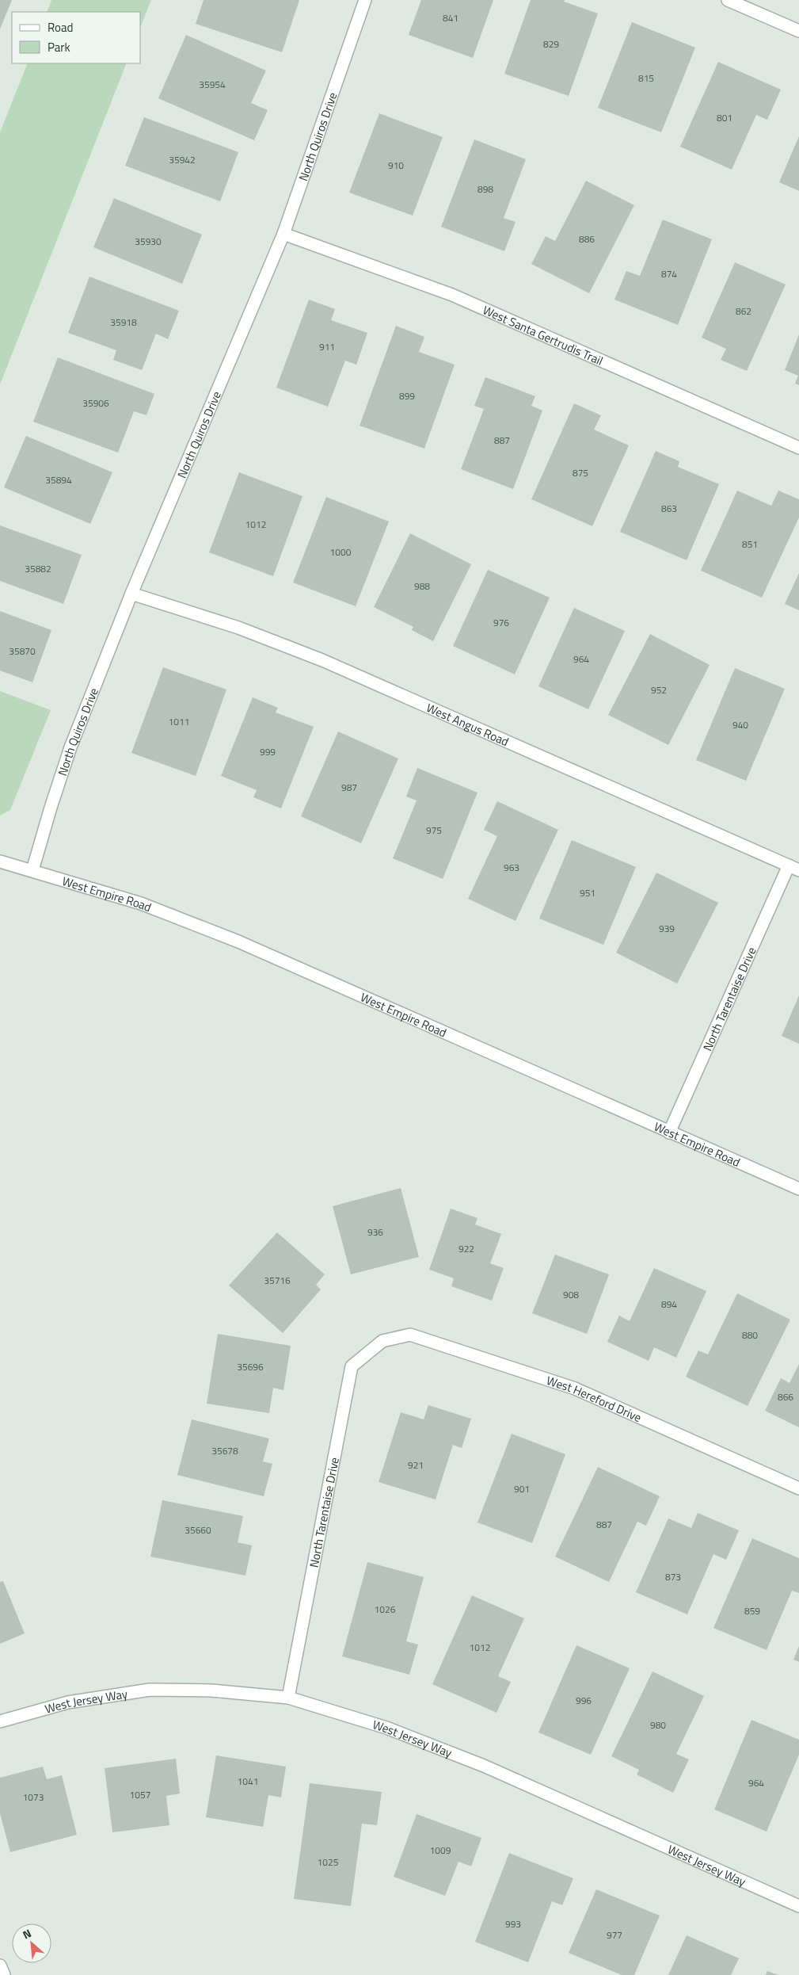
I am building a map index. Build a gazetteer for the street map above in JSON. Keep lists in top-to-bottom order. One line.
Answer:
{"streets":{"street":["North Quiros Drive","West Santa Gertrudis Trail","West Angus Road","West Empire Road","North Tarentaise Drive","West Hereford Drive","West Jersey Way"]},"crossings":[["North Quiros Drive","West Santa Gertrudis Trail"],["North Quiros Drive","West Angus Road"],["North Quiros Drive","West Empire Road"],["West Angus Road","North Tarentaise Drive"],["West Empire Road","North Tarentaise Drive"],["North Tarentaise Drive","West Hereford Drive"],["North Tarentaise Drive","West Jersey Way"]],"house_numbers":["841","829","815","35954","801","35942","910","898","886","35930","874","862","35918","911","899","35906","887","875","35894","863","1012","851","1000","35882","988","976","35870","964","952","1011","940","999","987","975","963","951","939","936","922","35716","908","894","880","35696","866","35678","921","901","887","35660","873","1026","859","1012","996","980","1041","964","1057","1073","1009","1025","993","977"],"legend":["Road","Park"],"north":"top left"}
